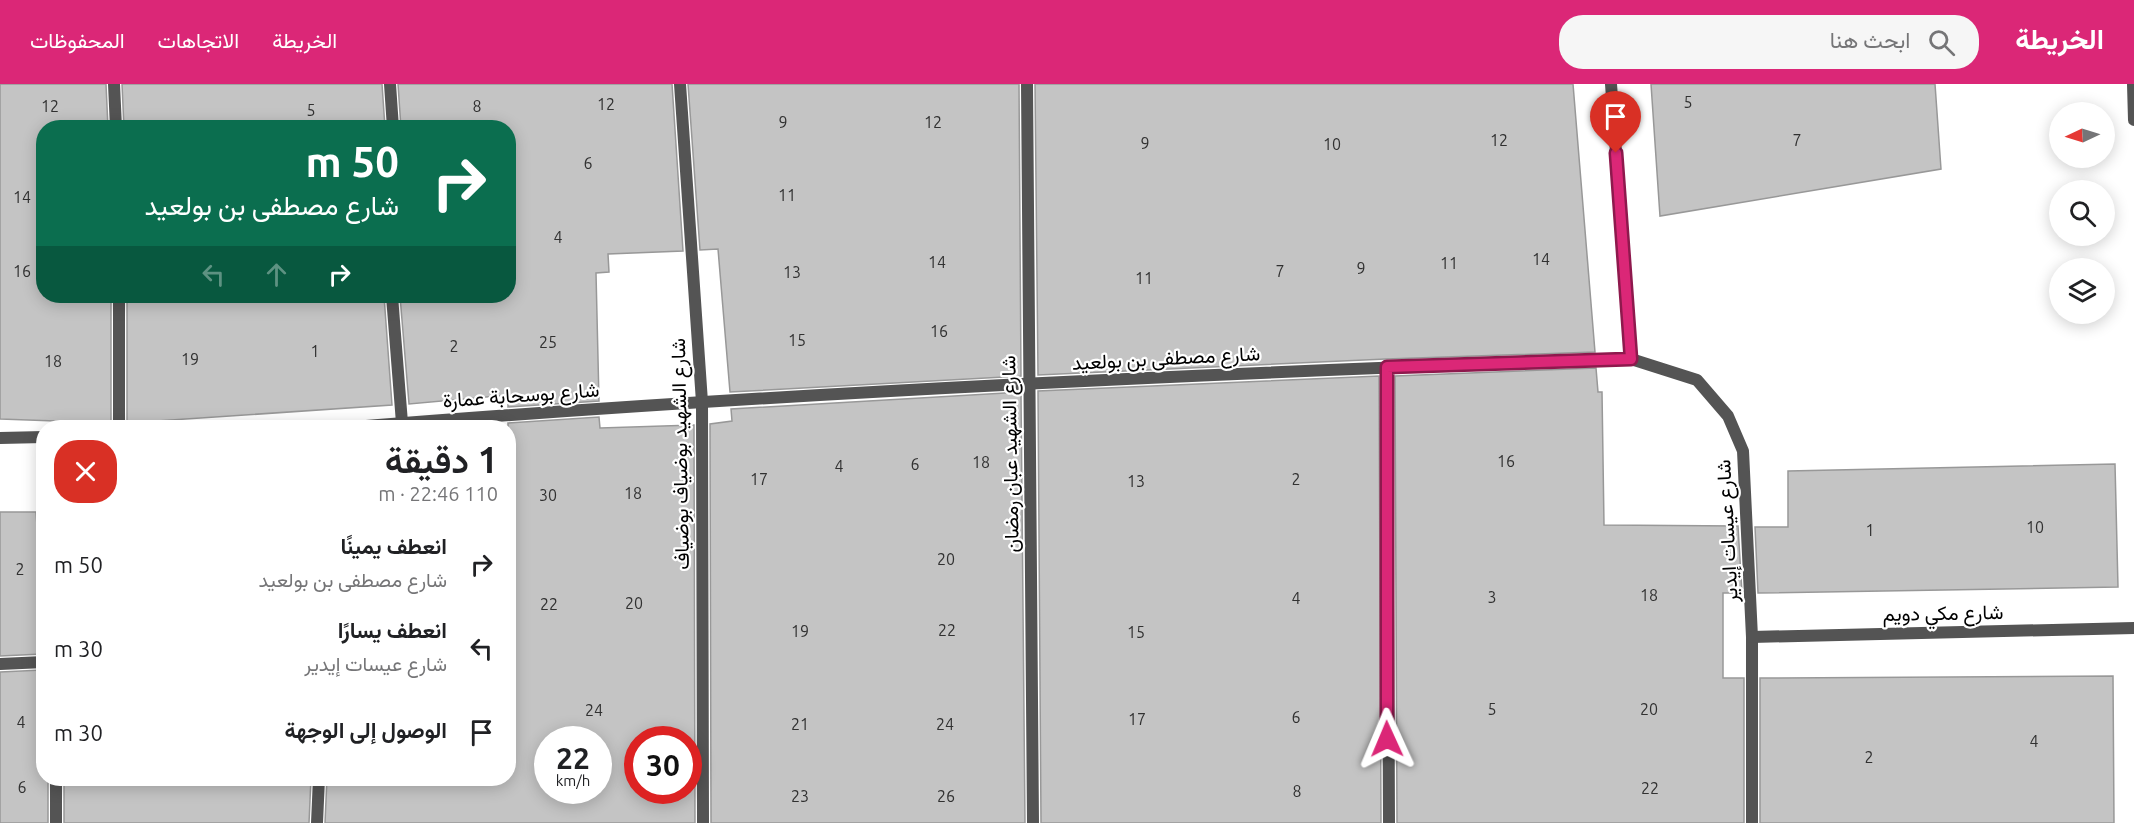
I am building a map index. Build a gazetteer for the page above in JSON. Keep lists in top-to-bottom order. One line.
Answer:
{"streets":{"street":["شارع مصطفى بن بولعيد","شارع بوسحابة عمارة","شارع الشهيد بوضياف بوضياف","شارع الشهيد عبان رمضان","شارع عيسات إيدير","شارع مكي دويم"]},"crossings":[["شارع مصطفى بن بولعيد","شارع بوسحابة عمارة"],["شارع مصطفى بن بولعيد","شارع الشهيد بوضياف بوضياف"],["شارع مصطفى بن بولعيد","شارع الشهيد عبان رمضان"],["شارع مصطفى بن بولعيد","شارع عيسات إيدير"],["شارع بوسحابة عمارة","شارع الشهيد بوضياف بوضياف"],["شارع عيسات إيدير","شارع مكي دويم"]],"house_numbers":["5","12","12","8","5","9","12","12","7","9","10","6","11","14","4","14","14","11","9","16","7","13","11","16","15","25","2","1","19","18","16","18","6","4","17","2","13","18","30","10","1","20","2","18","3","4","20","22","22","19","15","5","20","24","6","17","4","21","24","4","2","6","22","8","23","26"],"north":"left","page":{"header":"الخريطة","search":"ابحث هنا","nav":["الخريطة","الاتجاهات","المحفوظات"],"turn":["50 m","شارع مصطفى بن بولعيد"],"heading":["1 دقيقة","110 m · 22:46"],"list":[{"name":"انعطف يمينًا","note":"شارع مصطفى بن بولعيد","value":"50 m"},{"name":"انعطف يسارًا","note":"شارع عيسات إيدير","value":"30 m"},{"name":"الوصول إلى الوجهة","value":"30 m"}],"speed":"22 km/h","limit":"30"}}
